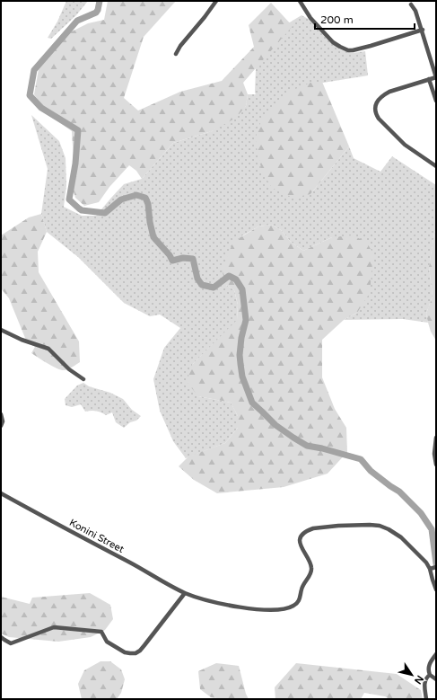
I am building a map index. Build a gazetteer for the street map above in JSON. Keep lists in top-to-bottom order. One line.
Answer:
{"streets":{"street":["Konini Street"]},"scale_bar":"200 m","north":"bottom right"}
